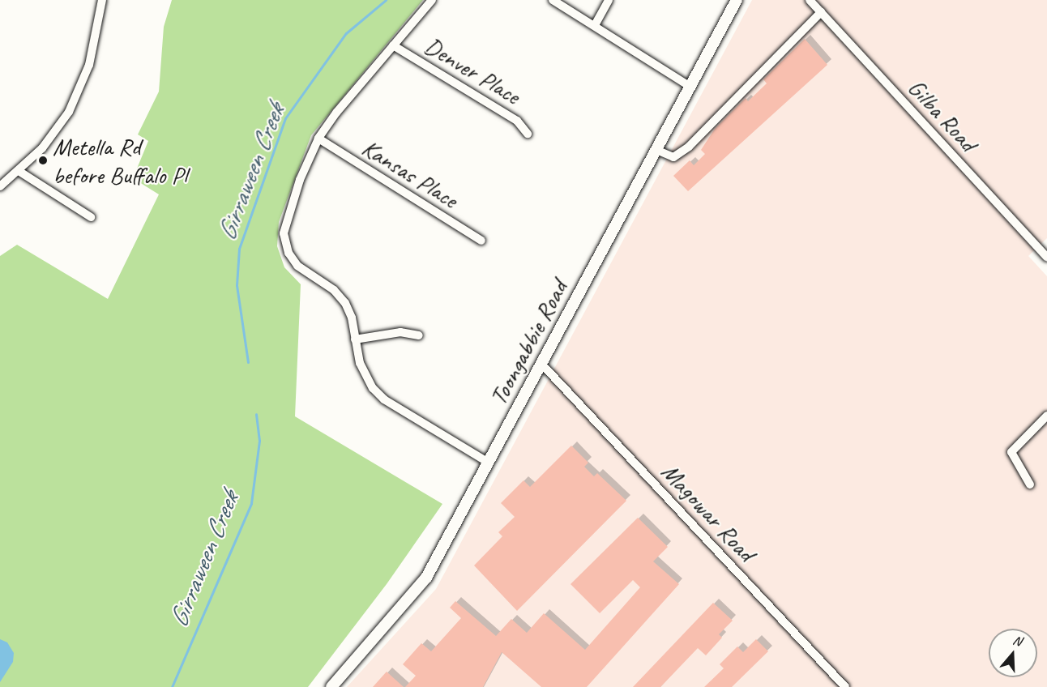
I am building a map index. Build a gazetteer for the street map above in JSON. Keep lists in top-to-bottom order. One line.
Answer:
{"streets":{"main road":["Toongabbie Road"],"street":["Denver Place","Gilba Road","Kansas Place","Magowar Road"]},"crossings":[["Toongabbie Road","Magowar Road"]],"water":["Girraween Creek"],"places":["Metella Rd before Buffalo Pl"],"north":"top"}
